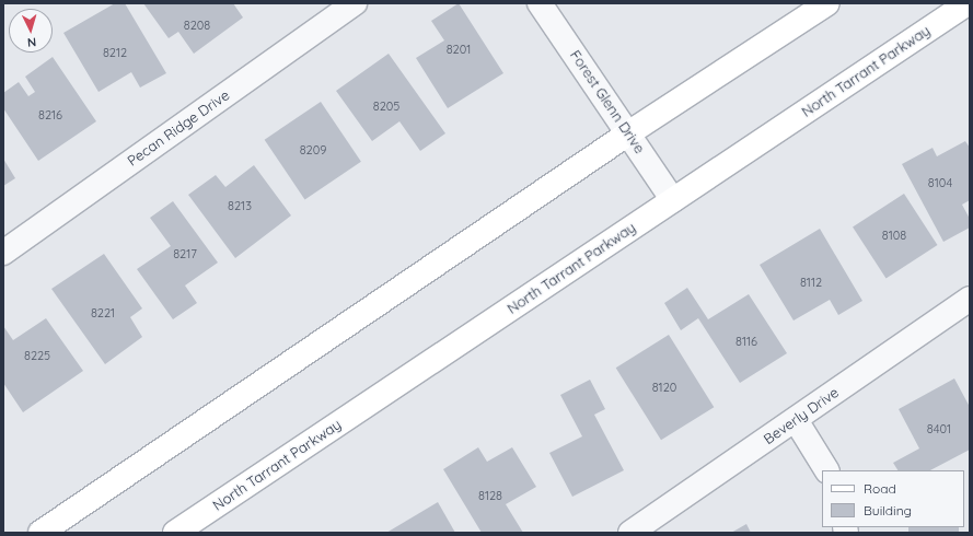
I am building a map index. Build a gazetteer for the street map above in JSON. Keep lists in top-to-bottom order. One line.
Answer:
{"streets":{"main road":["North Tarrant Parkway"],"street":["Forest Glenn Drive","Pecan Ridge Drive","Beverly Drive"]},"crossings":[["North Tarrant Parkway","Forest Glenn Drive"]],"house_numbers":["8208","8201","8212","8205","8216","8209","8104","8213","8108","8217","8112","8221","8116","8225","8120","8401","8128"],"legend":["Road","Building"],"north":"bottom"}
